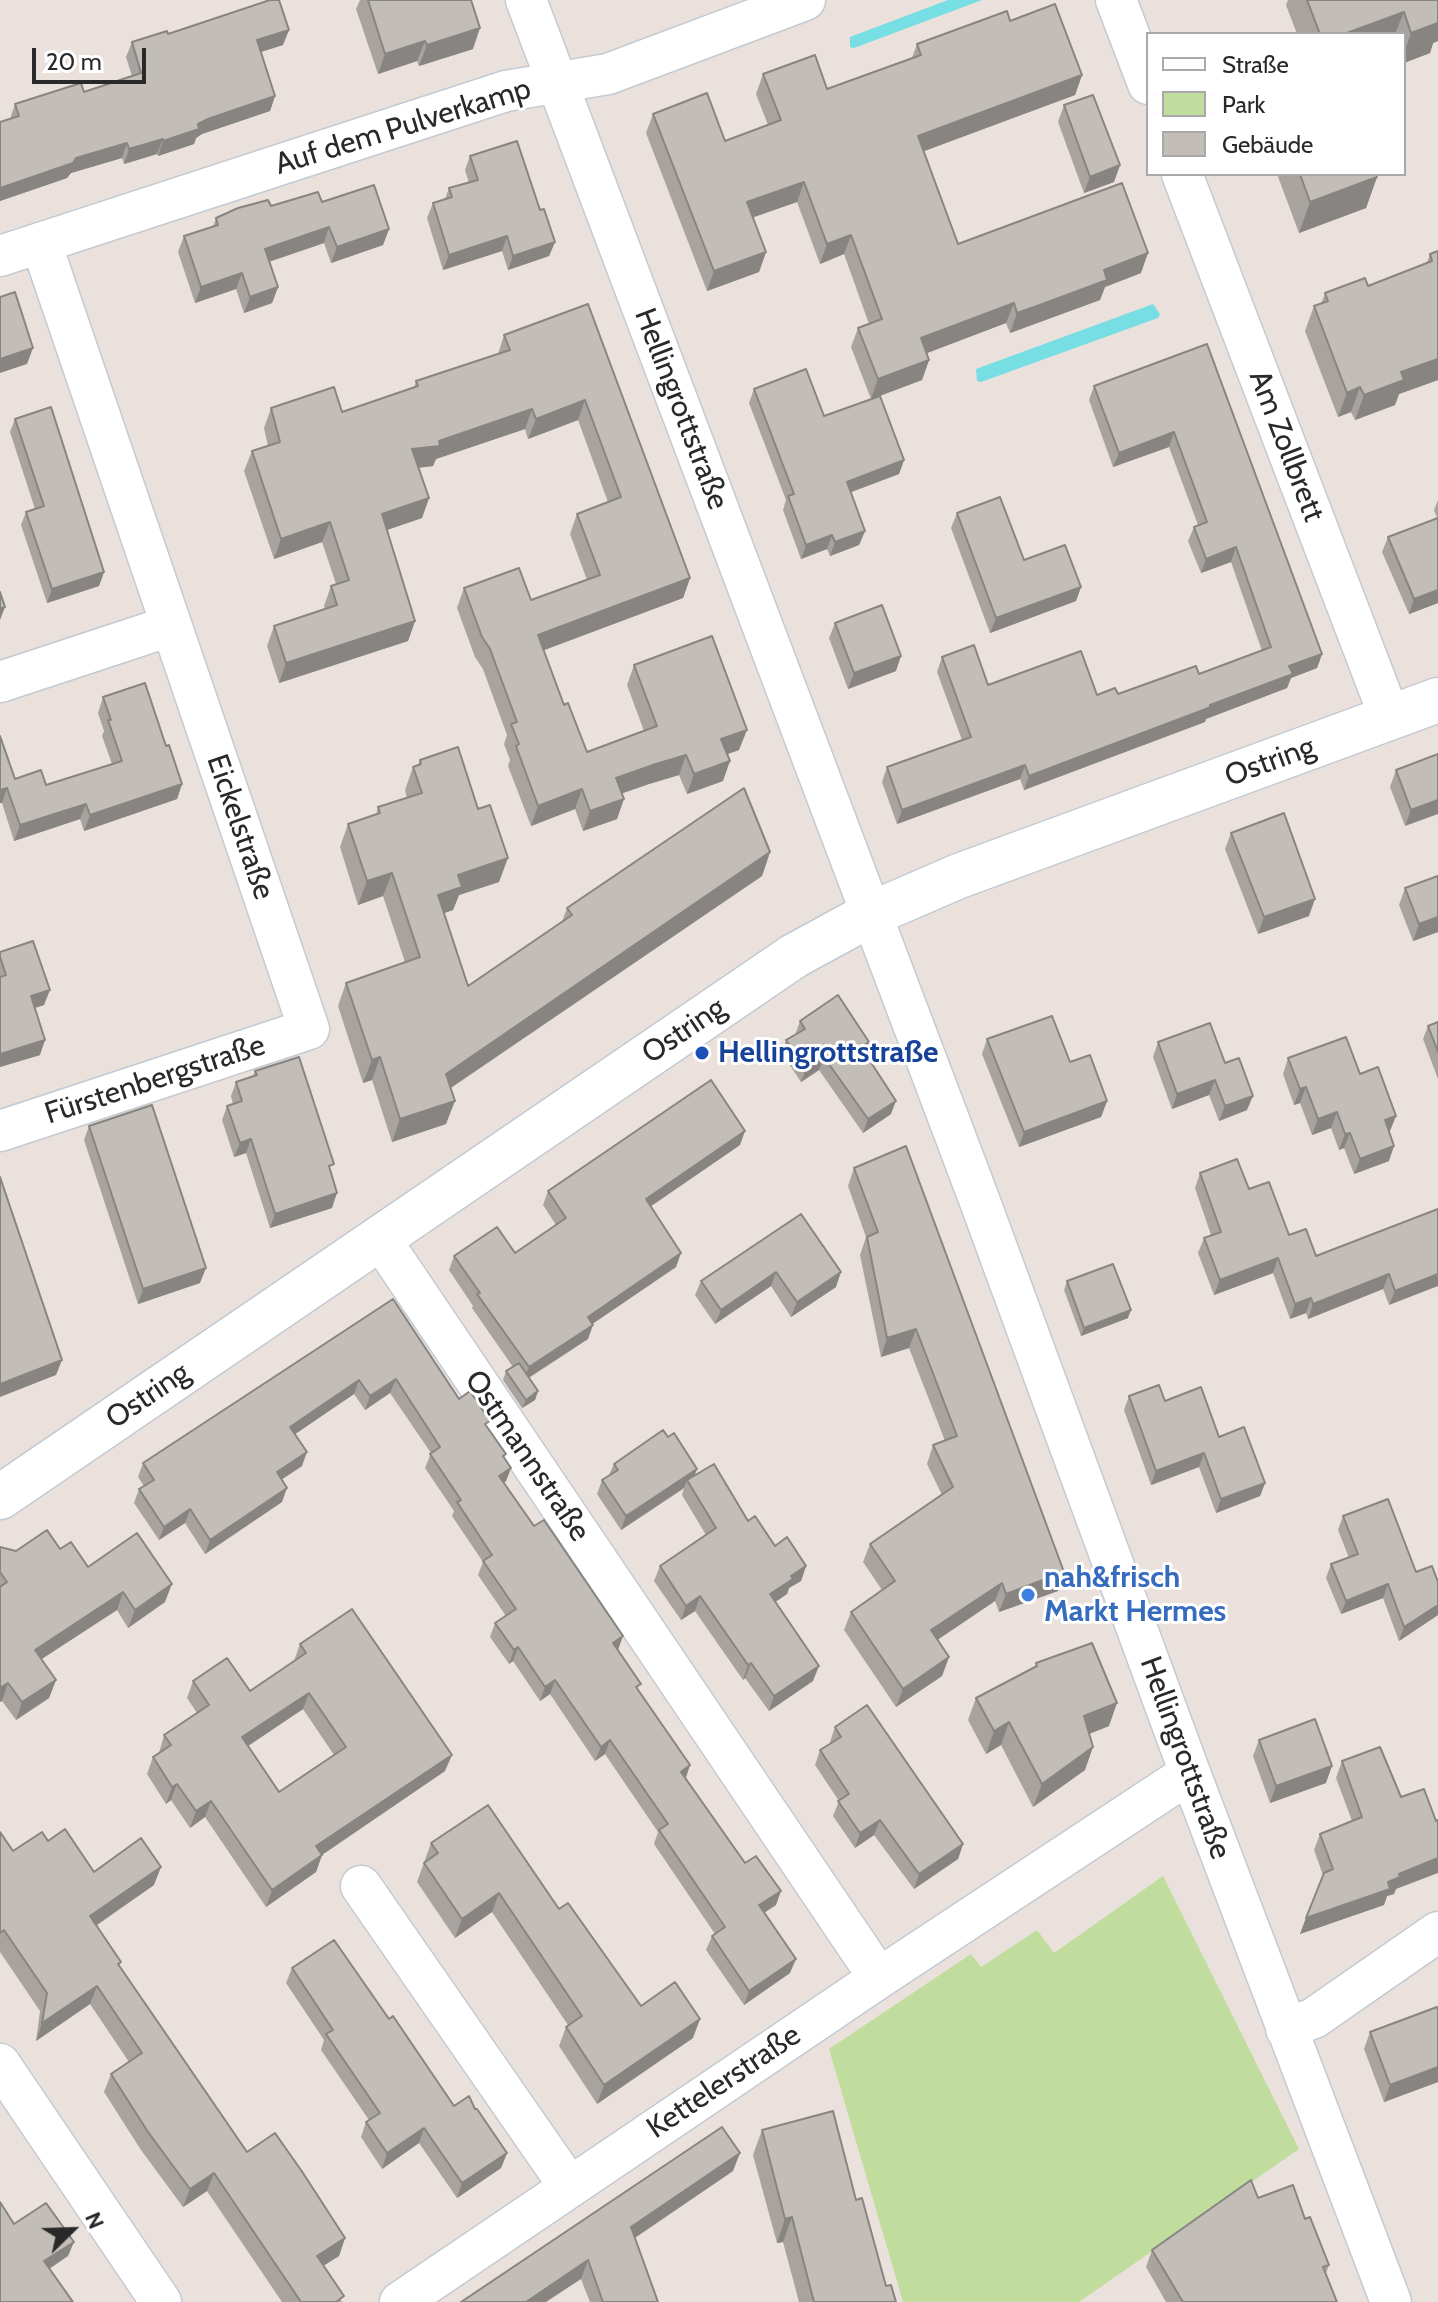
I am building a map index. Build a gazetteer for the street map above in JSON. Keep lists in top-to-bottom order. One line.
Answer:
{"streets":{"street":["Auf dem Pulverkamp","Hellingrottstraße","Am Zollbrett","Ostring","Eickelstraße","Fürstenbergstraße","Ostmannstraße","Kettelerstraße"]},"crossings":[["Auf dem Pulverkamp","Hellingrottstraße"],["Auf dem Pulverkamp","Eickelstraße"],["Hellingrottstraße","Ostring"],["Hellingrottstraße","Kettelerstraße"],["Am Zollbrett","Ostring"],["Ostring","Ostmannstraße"],["Eickelstraße","Fürstenbergstraße"],["Ostmannstraße","Kettelerstraße"]],"places":["Hellingrottstraße","nah&frisch Markt Hermes"],"legend":["Straße","Park","Gebäude"],"scale_bar":"20 m","north":"top right"}
